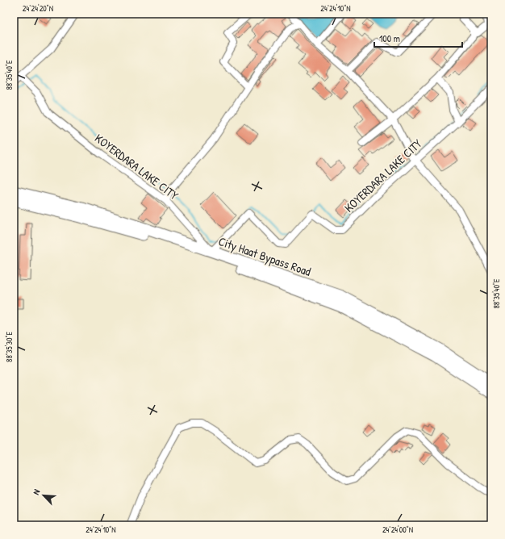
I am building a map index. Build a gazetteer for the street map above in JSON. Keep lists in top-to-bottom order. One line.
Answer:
{"streets":{"main road":["City Haat Bypass Road"],"street":["KOYERDARA LAKE CITY"]},"crossings":[["KOYERDARA LAKE CITY","City Haat Bypass Road"]],"scale_bar":"100 m","north":"top left","coordinates":["24°24'20\"N","24°24'10\"N","88°35'40\"E","88°35'30\"E","24°24'00\"N"]}
